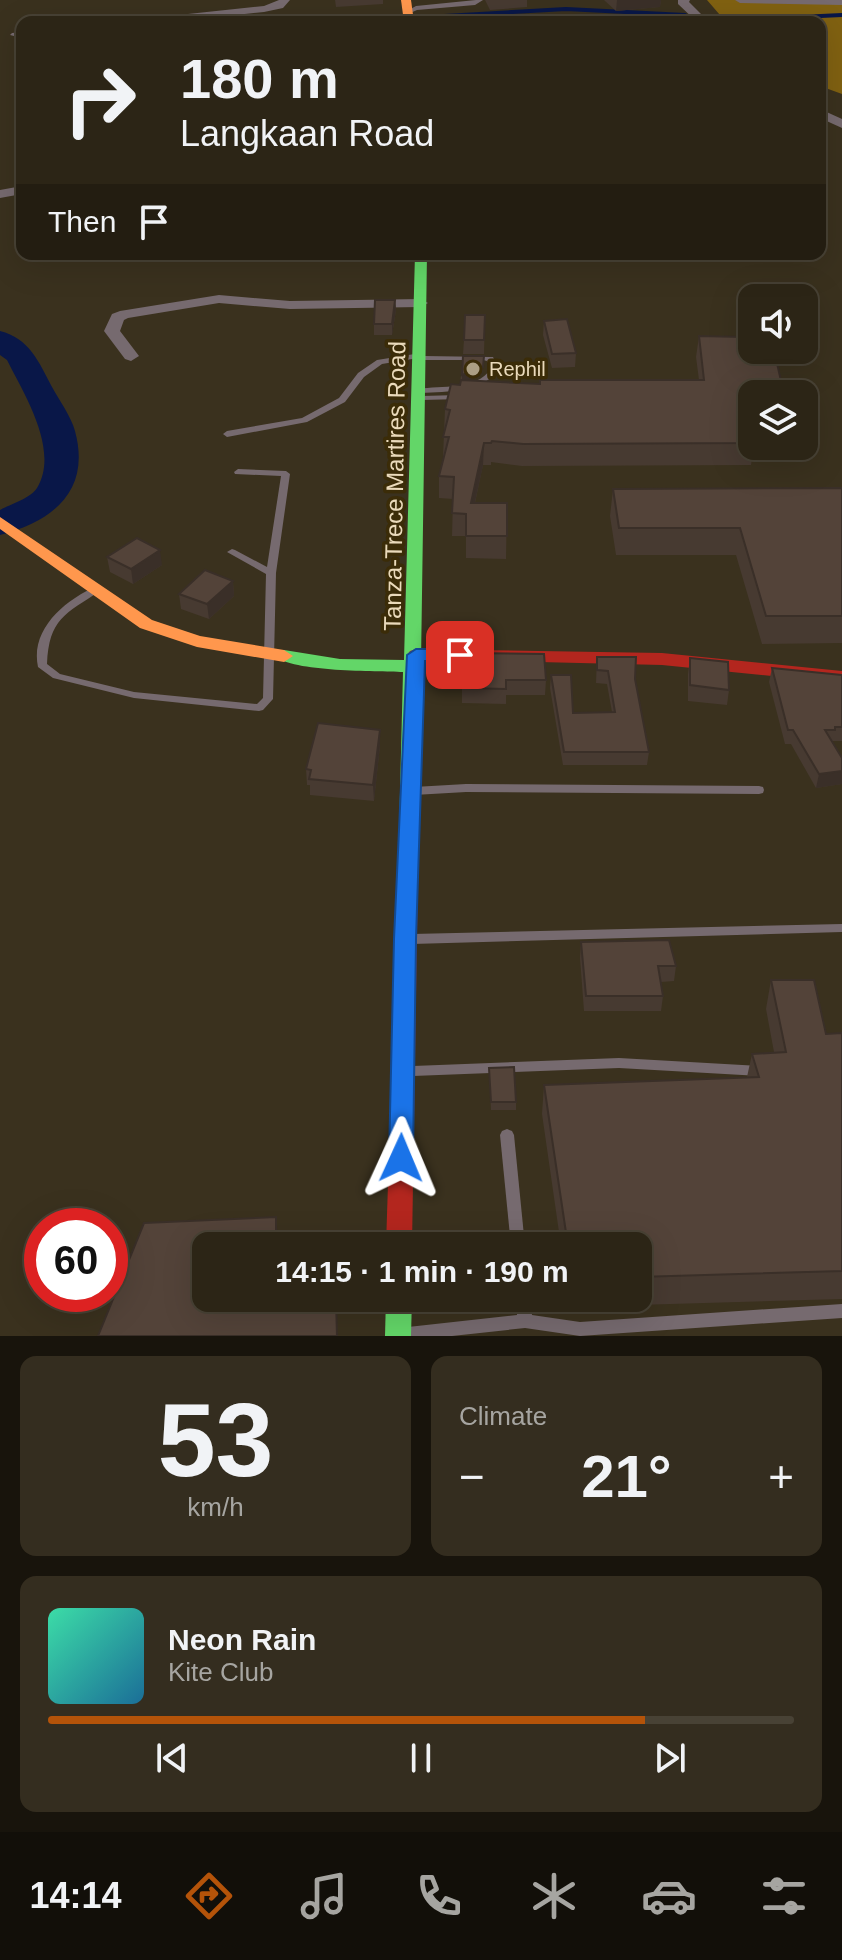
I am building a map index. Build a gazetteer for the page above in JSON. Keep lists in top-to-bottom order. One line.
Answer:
{"streets":{"main road":["Tanza-Trece Martires Road"]},"places":["Rephil"],"page":{"turn":["180 m","Langkaan Road"],"then":"Then","limit":"60","trip":"14:15 · 1 min · 190 m","tile":[["53","km/h"],"Climate"],"heat":["−","21°","+"],"song":["Neon Rain","Kite Club"],"tabs":"14:14"}}
